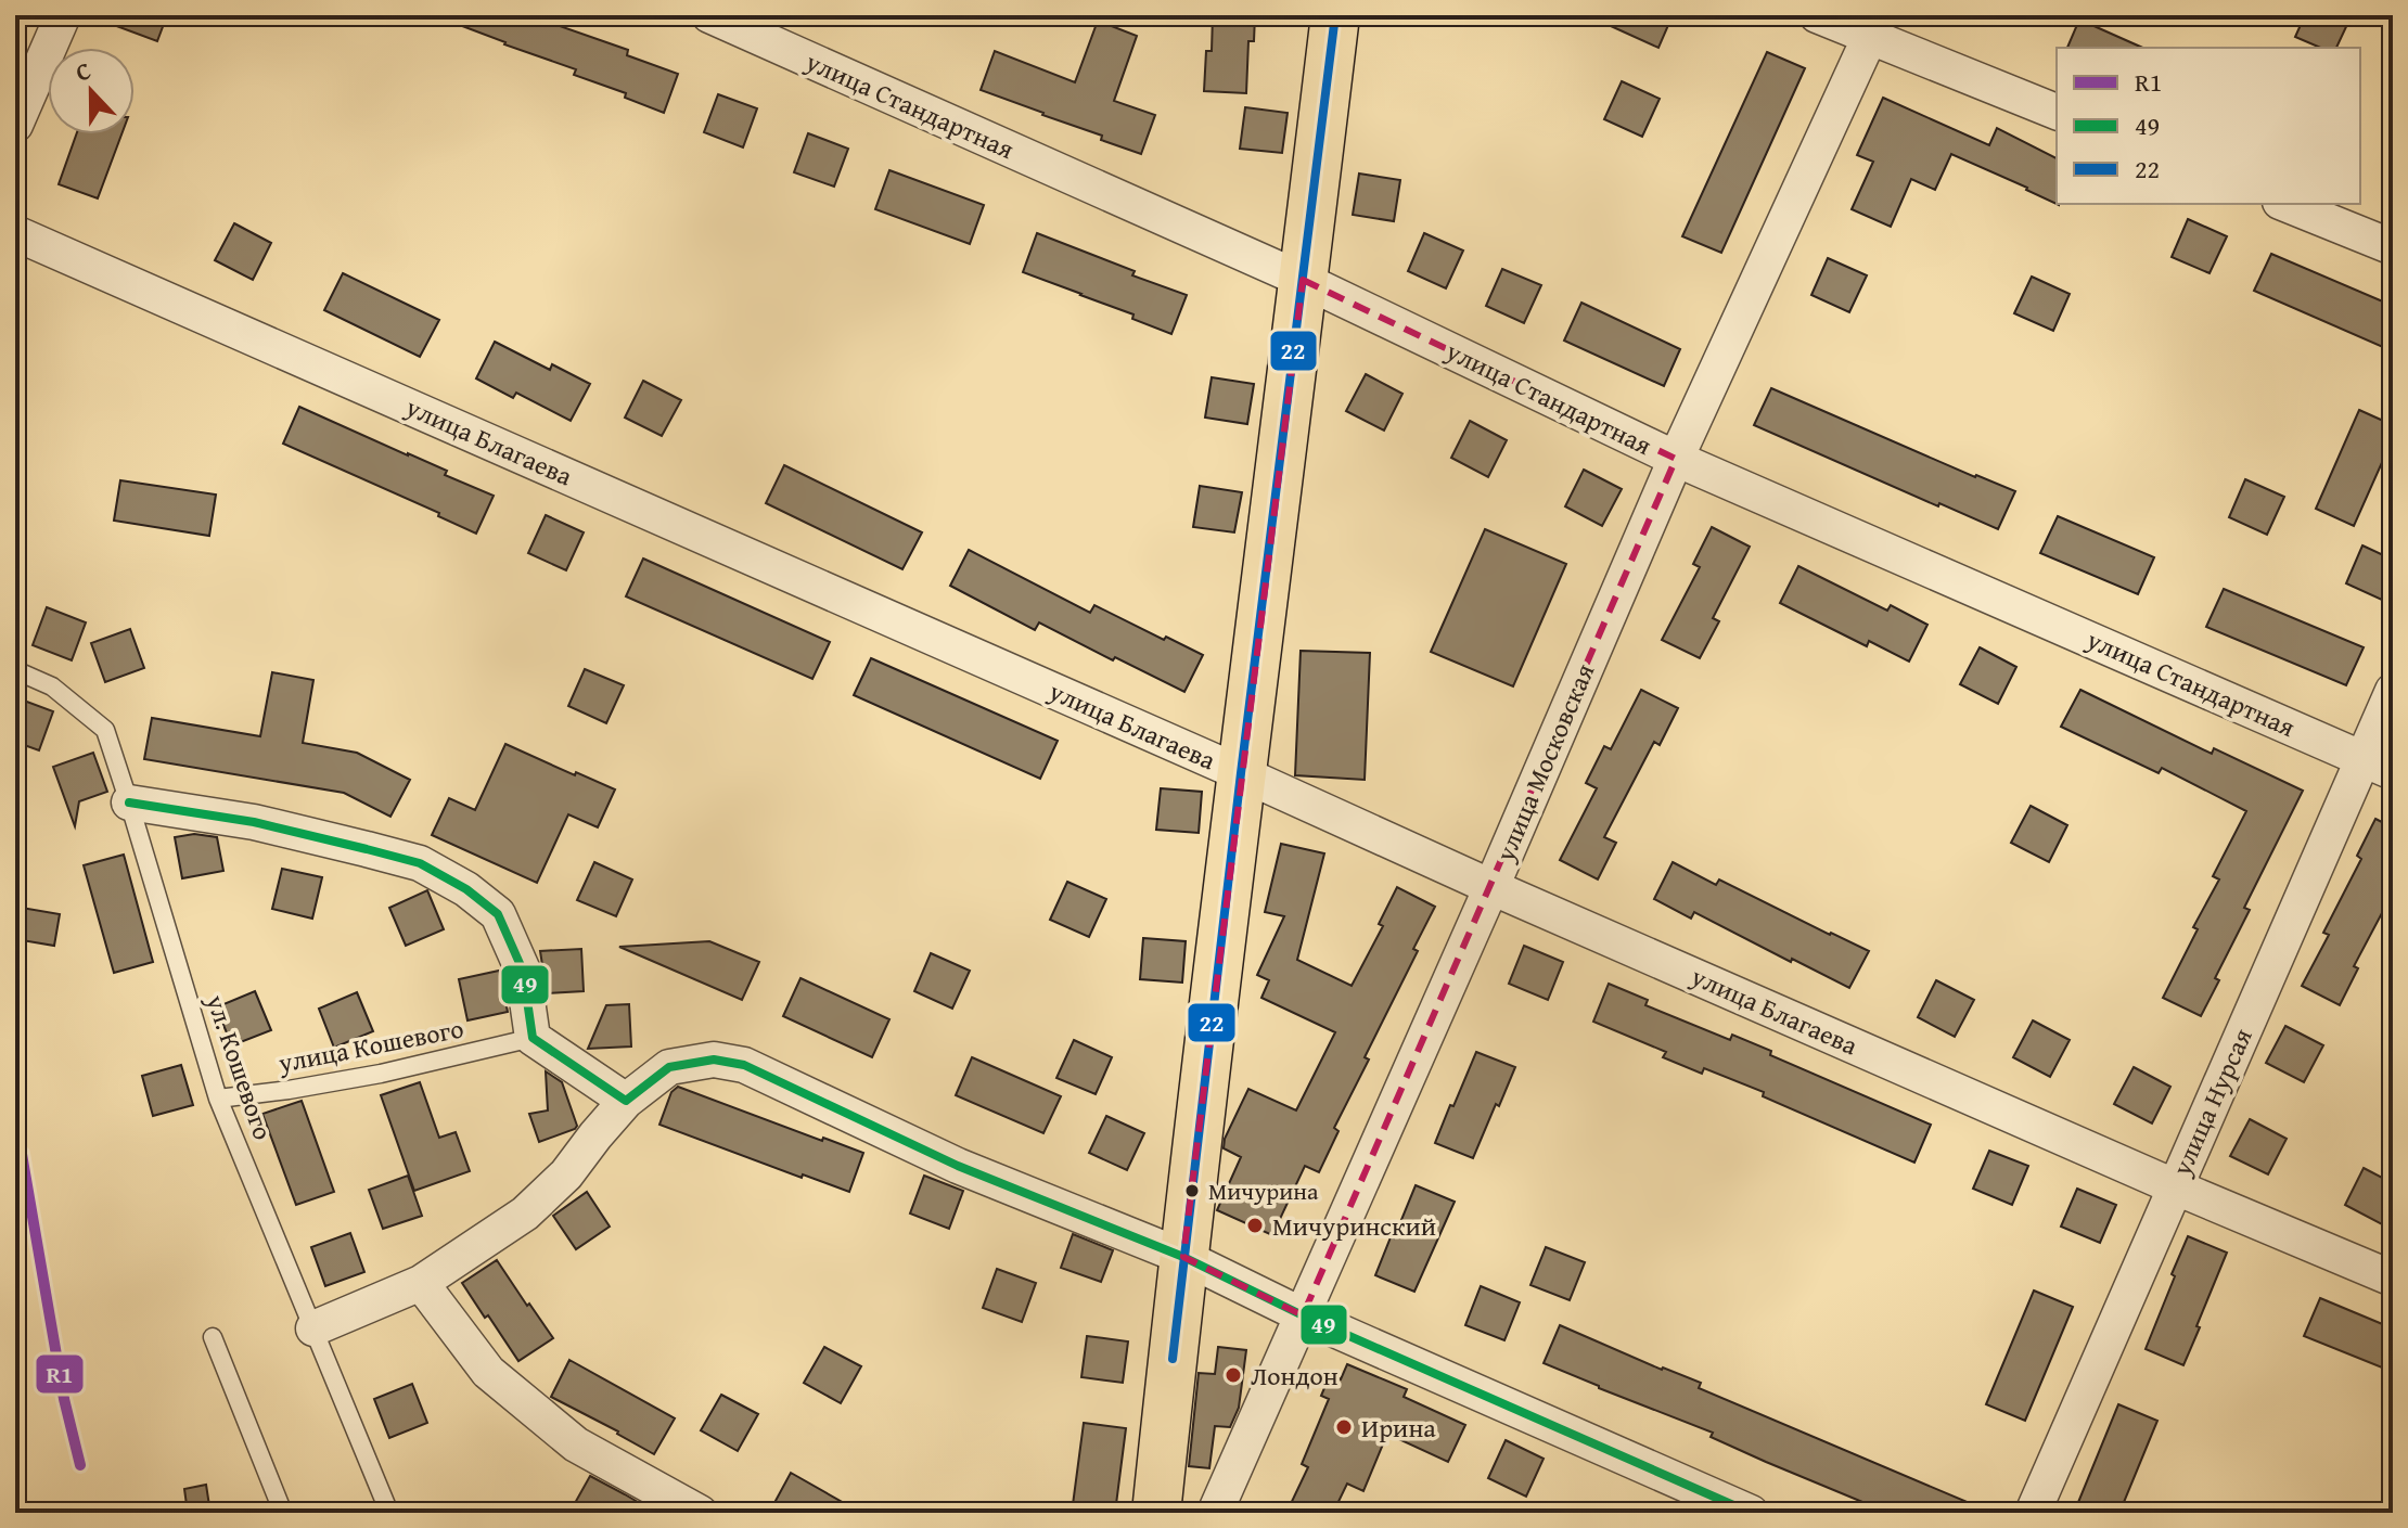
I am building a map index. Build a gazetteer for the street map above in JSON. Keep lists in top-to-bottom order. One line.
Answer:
{"streets":{"street":["улица Стандартная","улица Благаева","улица Московская","улица Нурсая"],"lane":["улица Кошевого","ул. Кошевого"]},"crossings":[["улица Стандартная","улица Московская"],["улица Стандартная","улица Нурсая"],["улица Благаева","улица Московская"],["улица Благаева","улица Нурсая"],["улица Кошевого","ул. Кошевого"]],"places":["Мичурина","Мичуринский","Лондон","Ирина"],"lines":["transit line 22","transit line 49","transit line R1"],"legend":["R1","49","22"],"north":"top"}
